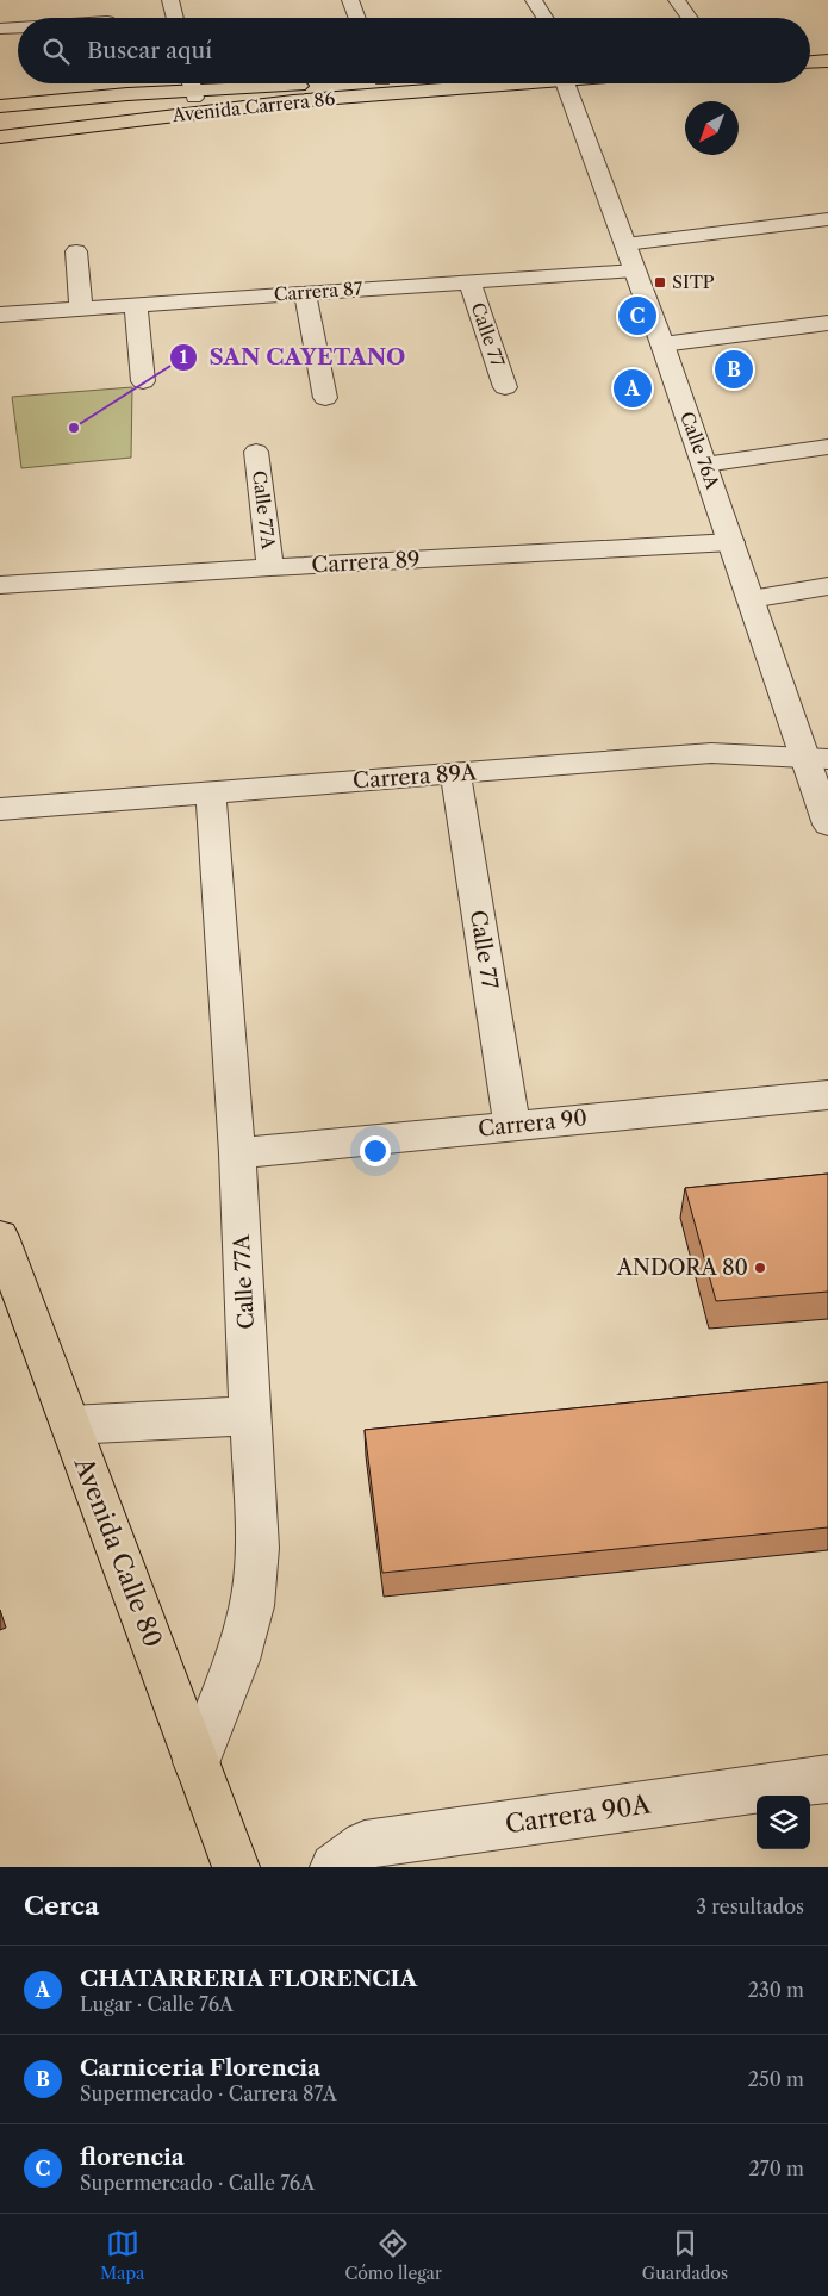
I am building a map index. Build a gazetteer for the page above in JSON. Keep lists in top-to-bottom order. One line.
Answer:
{"streets":{"main road":["Avenida Carrera 86","Avenida Calle 80"],"street":["Carrera 87","Calle 77","Calle 76A","Calle 77A","Carrera 89","Carrera 89A","Carrera 90","Carrera 90A"]},"crossings":[["Carrera 87","Calle 77"],["Carrera 87","Calle 76A"],["Calle 77","Carrera 89A"],["Calle 77","Carrera 90"],["Calle 76A","Carrera 89"],["Calle 76A","Carrera 89A"],["Calle 77A","Carrera 89"],["Calle 77A","Carrera 89A"],["Calle 77A","Carrera 90"],["Calle 77A","Avenida Calle 80"]],"places":{"transit":["SITP"],"other":["SAN CAYETANO","ANDORA 80"]},"north":"bottom left","page":{"search":"Buscar aquí","pins":["C","B","A"],"heading":["Cerca","3 resultados"],"list":[{"mark":"A","name":"CHATARRERIA FLORENCIA","note":"Lugar · Calle 76A","value":"230 m"},{"mark":"B","name":"Carniceria Florencia","note":"Supermercado · Carrera 87A","value":"250 m"},{"mark":"C","name":"florencia","note":"Supermercado · Calle 76A","value":"270 m"}],"nav":["Mapa","Cómo llegar","Guardados"]}}
